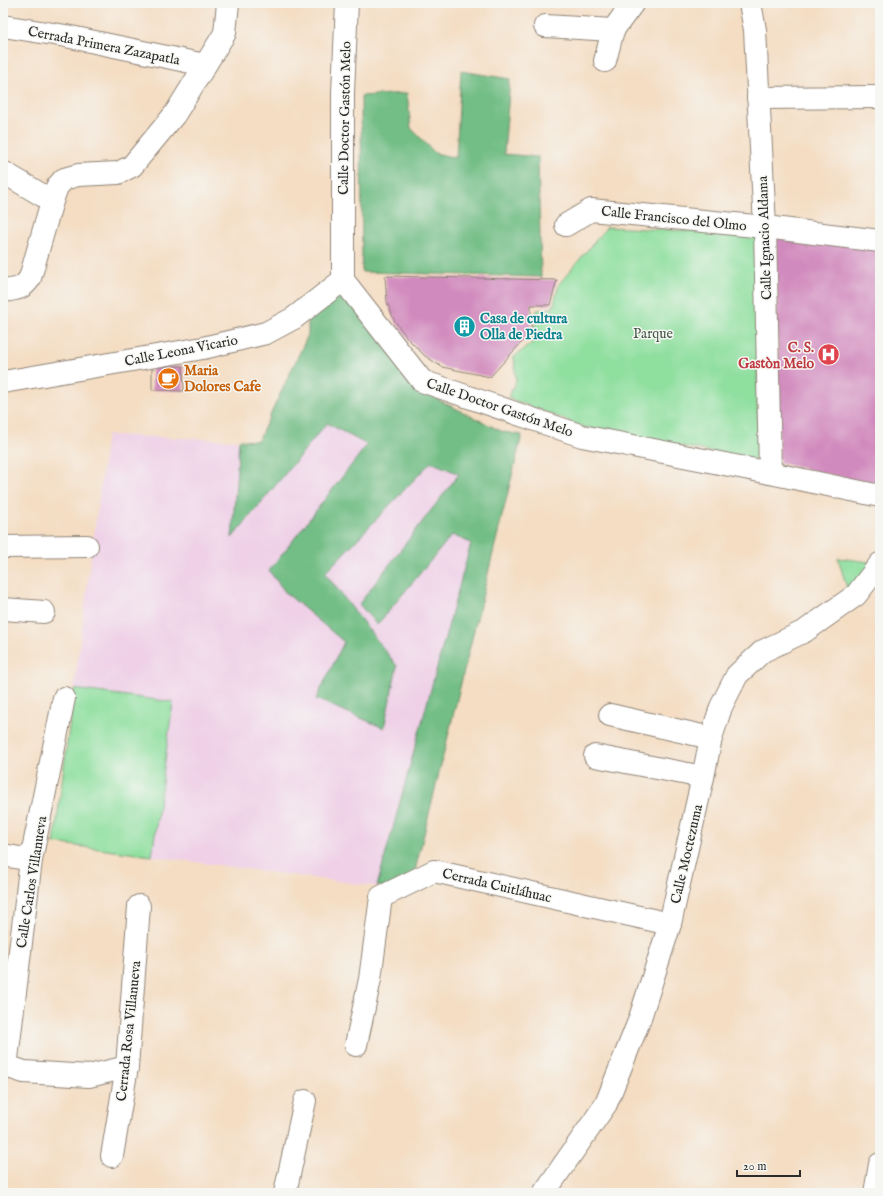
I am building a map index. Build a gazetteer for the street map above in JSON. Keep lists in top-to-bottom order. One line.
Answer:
{"streets":{"street":["Cerrada Primera Zazapatla","Calle Doctor Gastón Melo","Calle Francisco del Olmo","Calle Ignacio Aldama","Calle Leona Vicario","Calle Moctezuma","Calle Carlos Villanueva","Cerrada Cuitláhuac","Cerrada Rosa Villanueva"]},"crossings":[["Calle Doctor Gastón Melo","Calle Ignacio Aldama"],["Calle Doctor Gastón Melo","Calle Leona Vicario"],["Calle Francisco del Olmo","Calle Ignacio Aldama"],["Calle Moctezuma","Cerrada Cuitláhuac"]],"parks":["Parque"],"places":{"building":["Casa de cultura Olla de Piedra"],"hospital":["C. S. Gastòn Melo"],"cafe":["Maria Dolores Cafe"]},"scale_bar":"20 m"}
